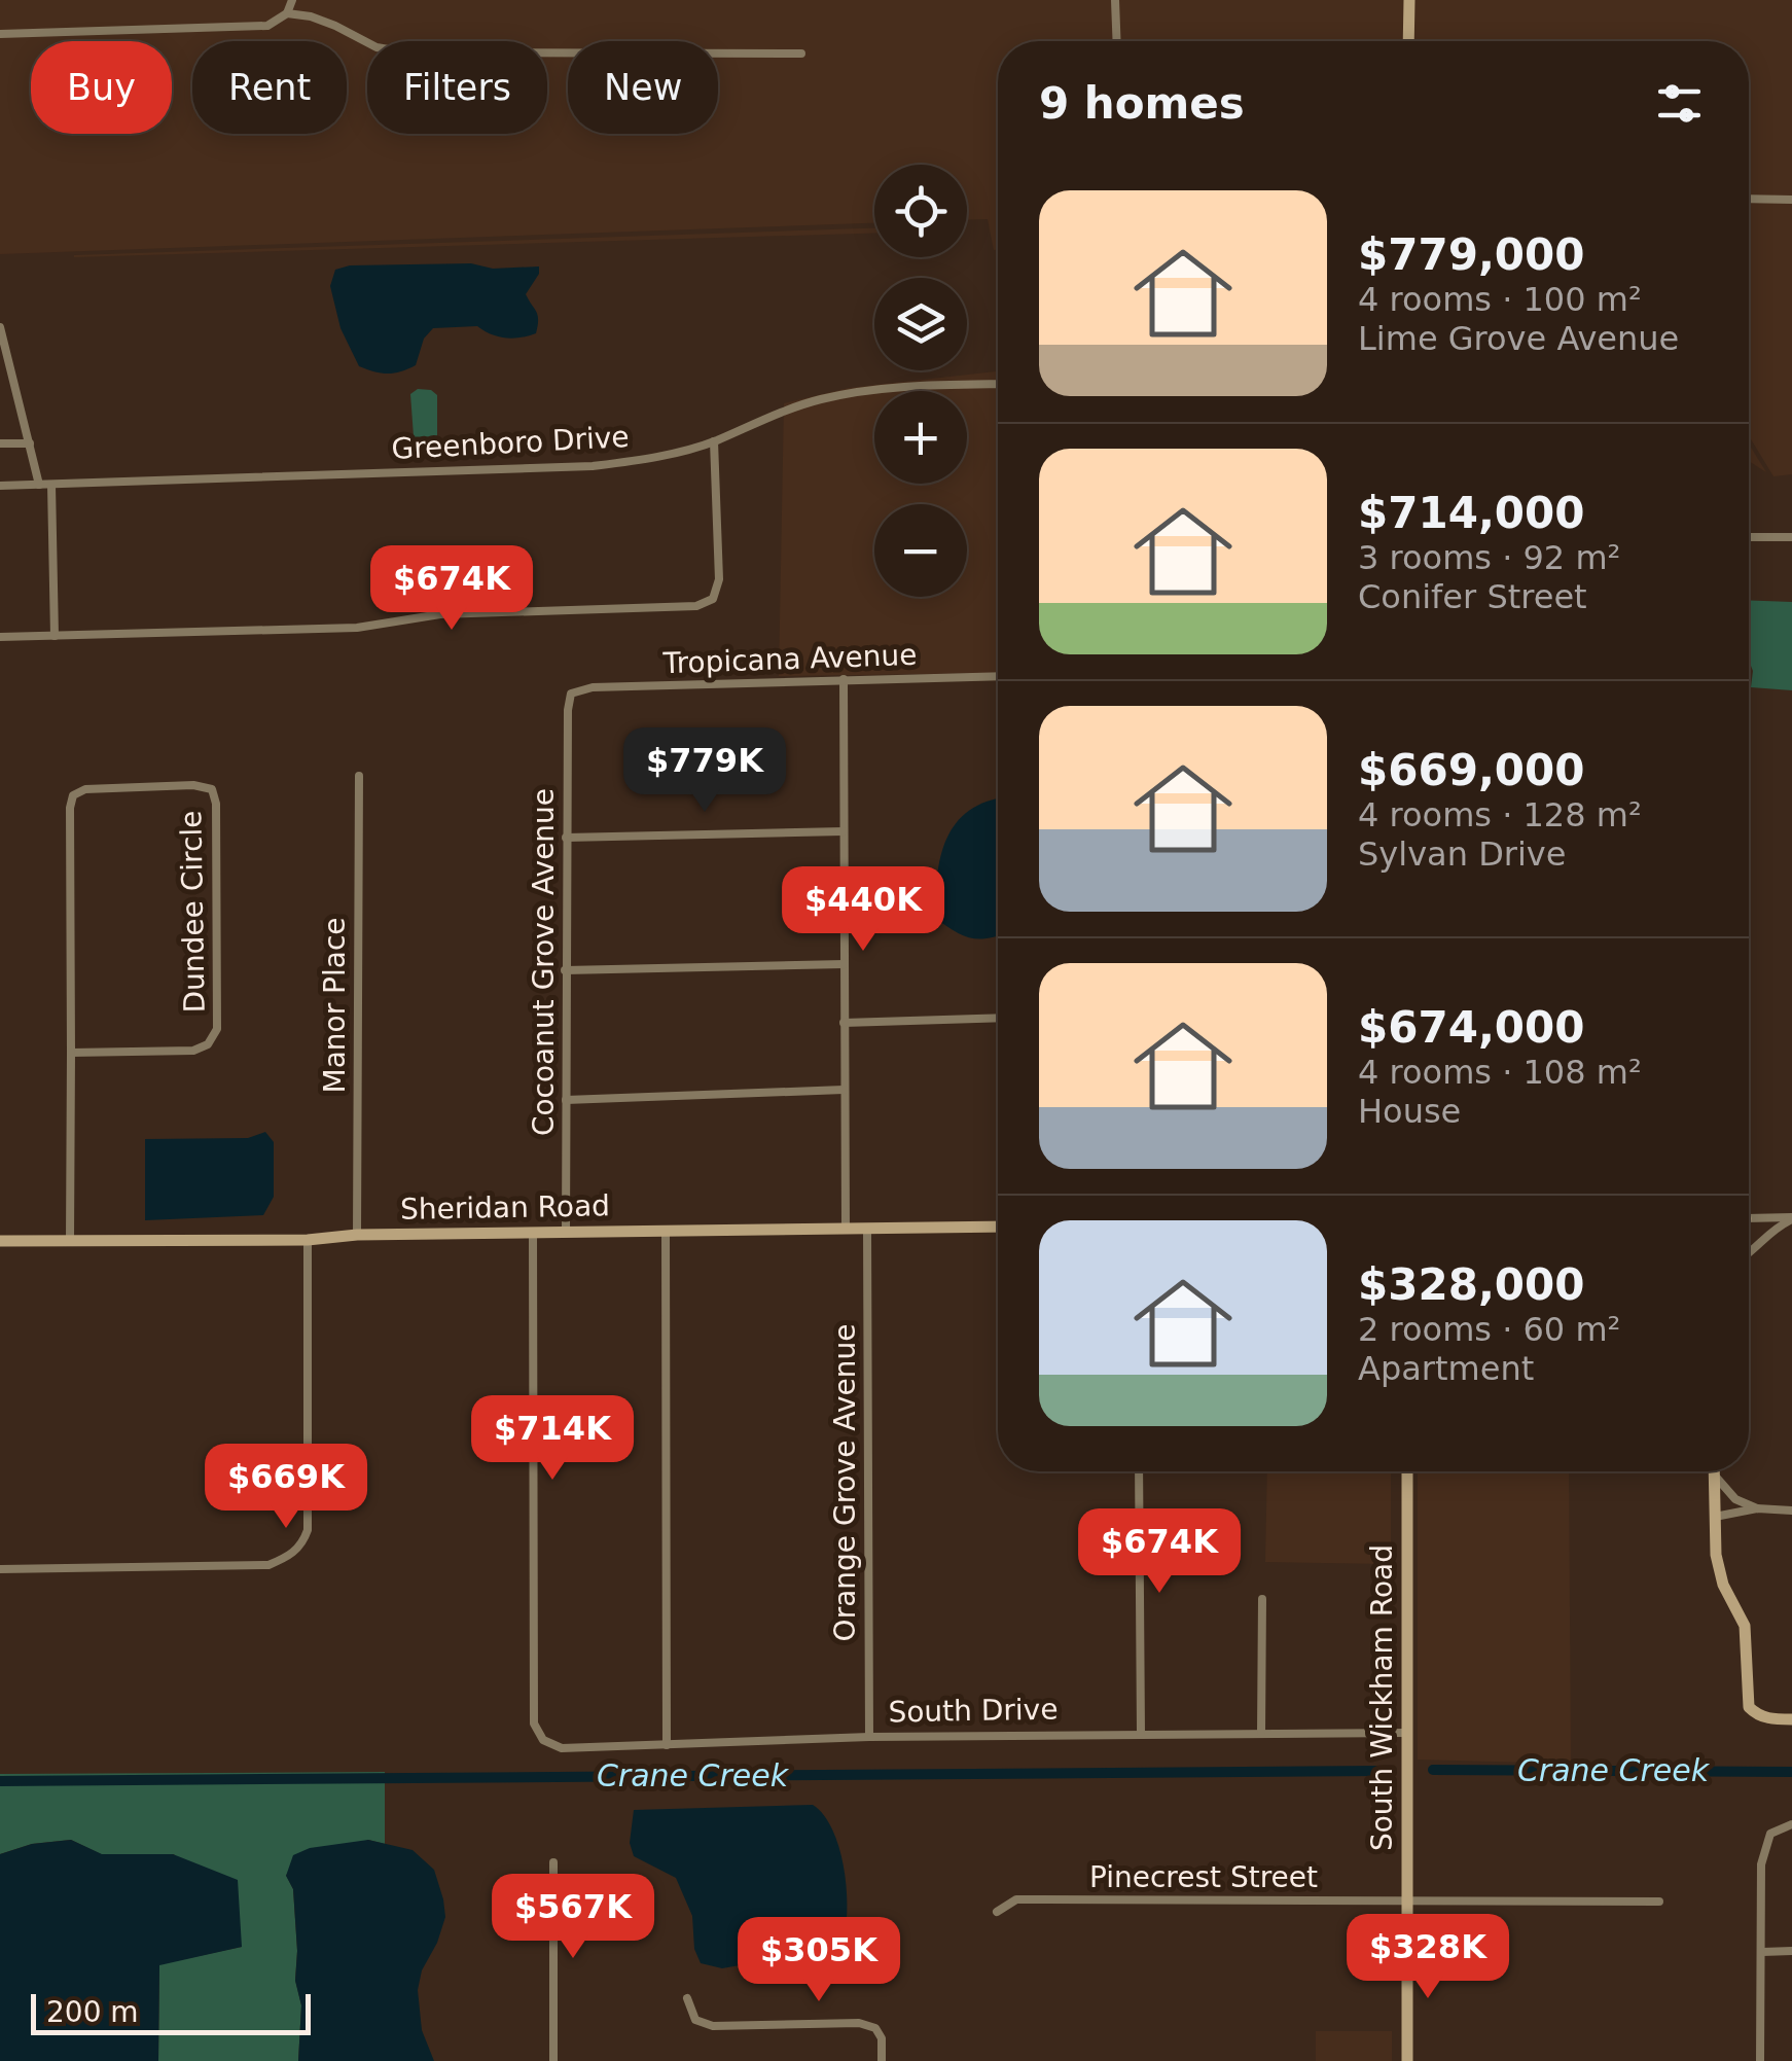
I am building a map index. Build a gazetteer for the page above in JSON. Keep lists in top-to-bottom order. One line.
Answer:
{"streets":{"street":["Greenboro Drive","Tropicana Avenue","Dundee Circle","Cocoanut Grove Avenue","Manor Place","Sheridan Road","Orange Grove Avenue","South Wickham Road","South Drive","Pinecrest Street"]},"crossings":[["Tropicana Avenue","Cocoanut Grove Avenue"],["Dundee Circle","Sheridan Road"],["Cocoanut Grove Avenue","Sheridan Road"],["Manor Place","Sheridan Road"],["Sheridan Road","Orange Grove Avenue"],["Sheridan Road","South Drive"],["Orange Grove Avenue","South Drive"],["South Wickham Road","South Drive"],["South Wickham Road","Pinecrest Street"]],"water":["Crane Creek"],"scale_bar":"200 m","page":{"chip":["Buy","Rent","Filters","New"],"heading":"9 homes","map_buttons":["+","−"],"list":[{"name":"$779,000","note":"4 rooms · 100 m² · Lime Grove Avenue"},{"name":"$714,000","note":"3 rooms · 92 m² · Conifer Street"},{"name":"$669,000","note":"4 rooms · 128 m² · Sylvan Drive"},{"name":"$674,000","note":"4 rooms · 108 m² · House"},{"name":"$328,000","note":"2 rooms · 60 m² · Apartment"}],"price":["$674K","$779K","$440K","$714K","$669K","$674K","$567K","$328K","$305K"],"scale":"200 m"}}
